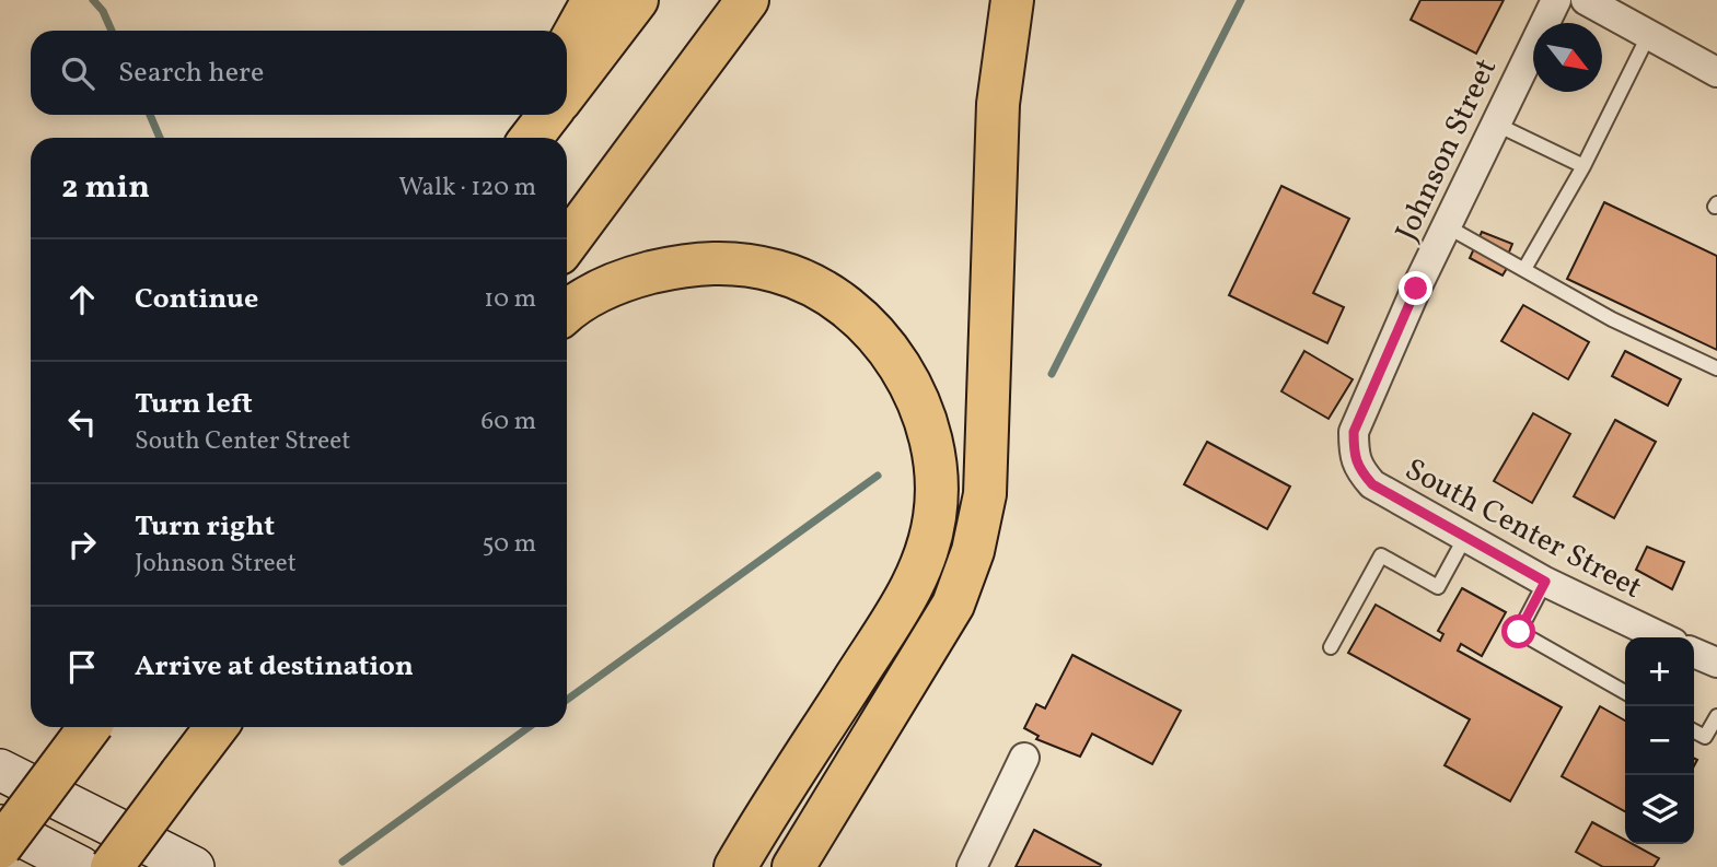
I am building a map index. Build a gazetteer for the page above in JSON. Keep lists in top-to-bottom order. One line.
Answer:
{"streets":{"street":["Johnson Street","South Center Street"]},"crossings":[["Johnson Street","South Center Street"]],"north":"bottom right","page":{"search":"Search here","heading":["2 min","Walk · 120 m"],"list":[["Continue","10 m"],["Turn left","South Center Street","60 m"],["Turn right","Johnson Street","50 m"],"Arrive at destination"],"map_buttons":["+","−"]}}
